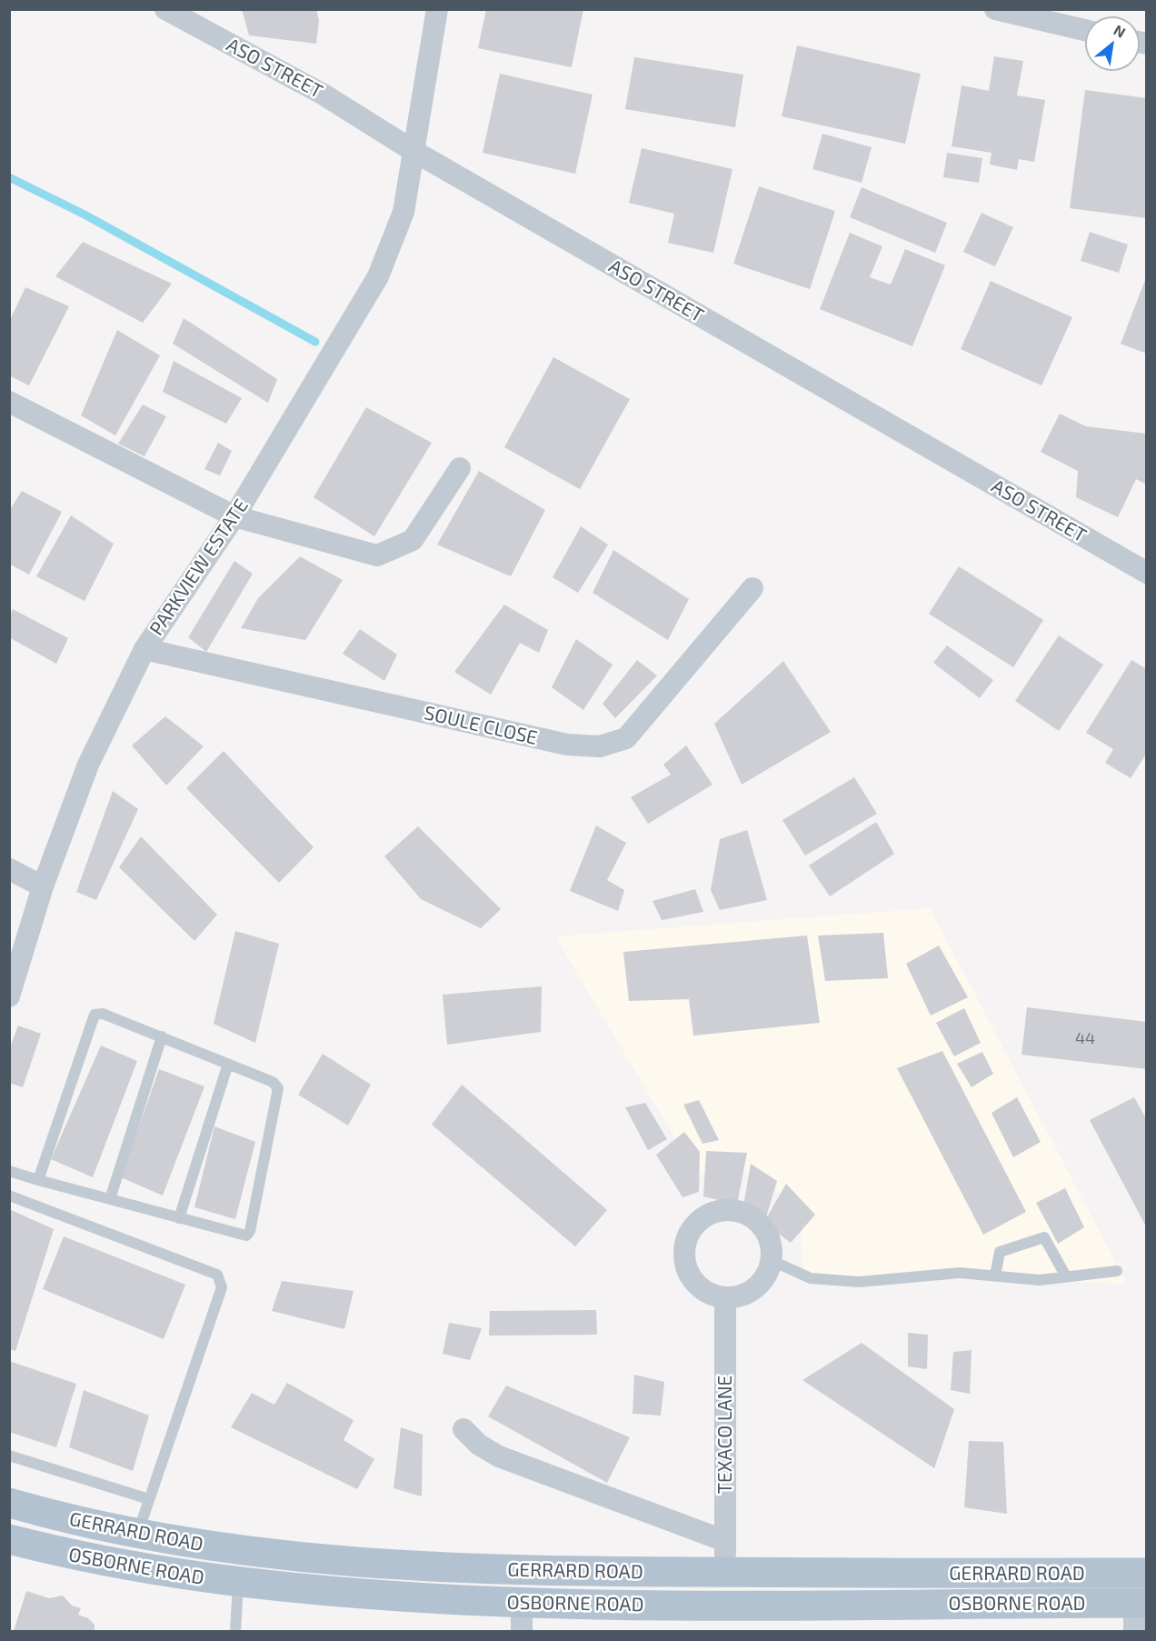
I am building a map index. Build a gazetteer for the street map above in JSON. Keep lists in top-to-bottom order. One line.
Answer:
{"streets":{"main road":["GERRARD ROAD","OSBORNE ROAD"],"street":["ASO STREET","PARKVIEW ESTATE","SOULE CLOSE","TEXACO LANE"]},"crossings":[["ASO STREET","PARKVIEW ESTATE"],["PARKVIEW ESTATE","SOULE CLOSE"],["TEXACO LANE","GERRARD ROAD"]],"house_numbers":["44"],"north":"top right"}
